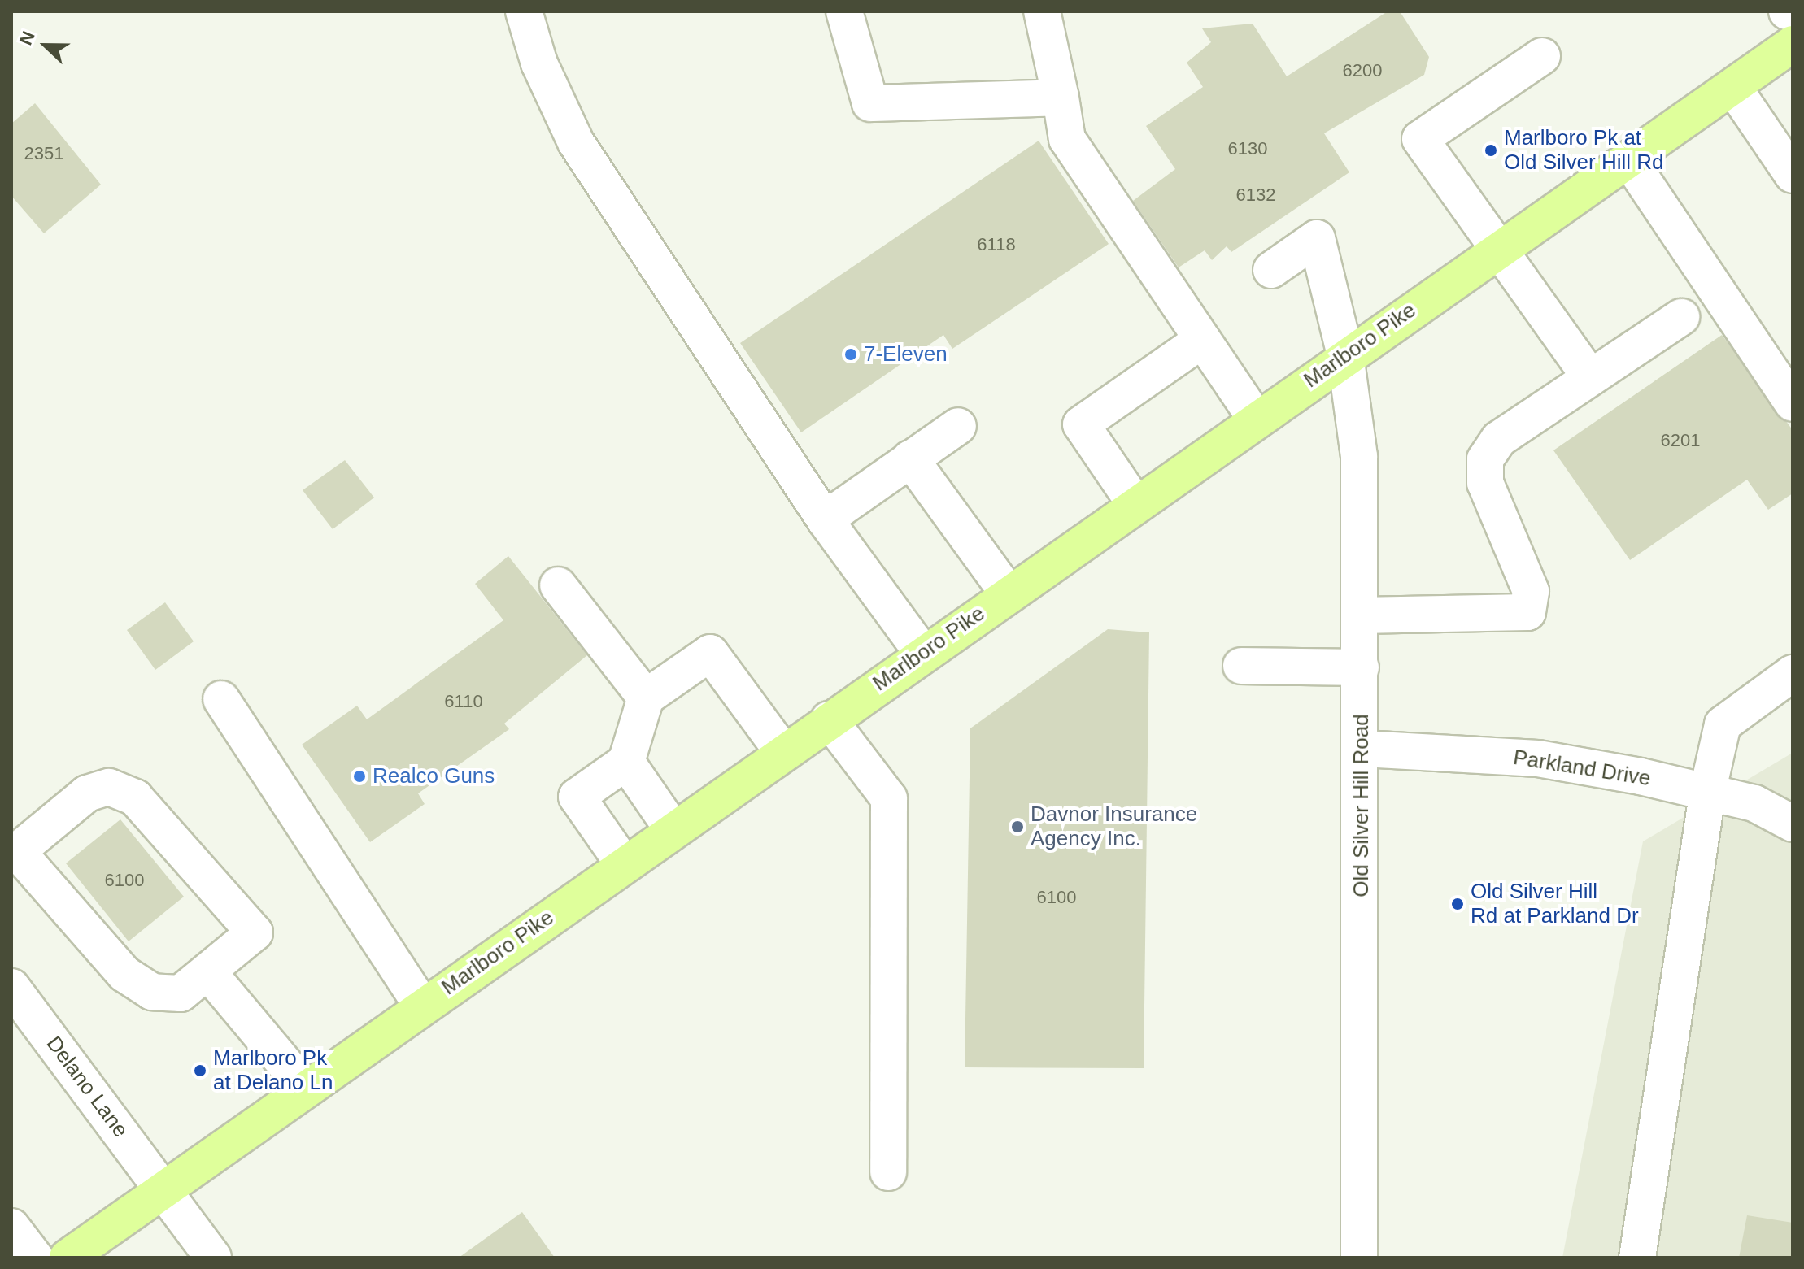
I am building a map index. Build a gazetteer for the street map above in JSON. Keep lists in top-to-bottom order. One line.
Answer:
{"streets":{"main road":["Marlboro Pike"],"street":["Parkland Drive","Old Silver Hill Road","Delano Lane"]},"crossings":[["Marlboro Pike","Old Silver Hill Road"],["Marlboro Pike","Delano Lane"],["Parkland Drive","Old Silver Hill Road"]],"places":["Marlboro Pk at Old Silver Hill Rd","7-Eleven","Realco Guns","Davnor Insurance Agency Inc.","Old Silver Hill Rd at Parkland Dr","Marlboro Pk at Delano Ln"],"house_numbers":["6200","6130","2351","6132","6118","6201","6110","6100","6100"],"north":"left"}
